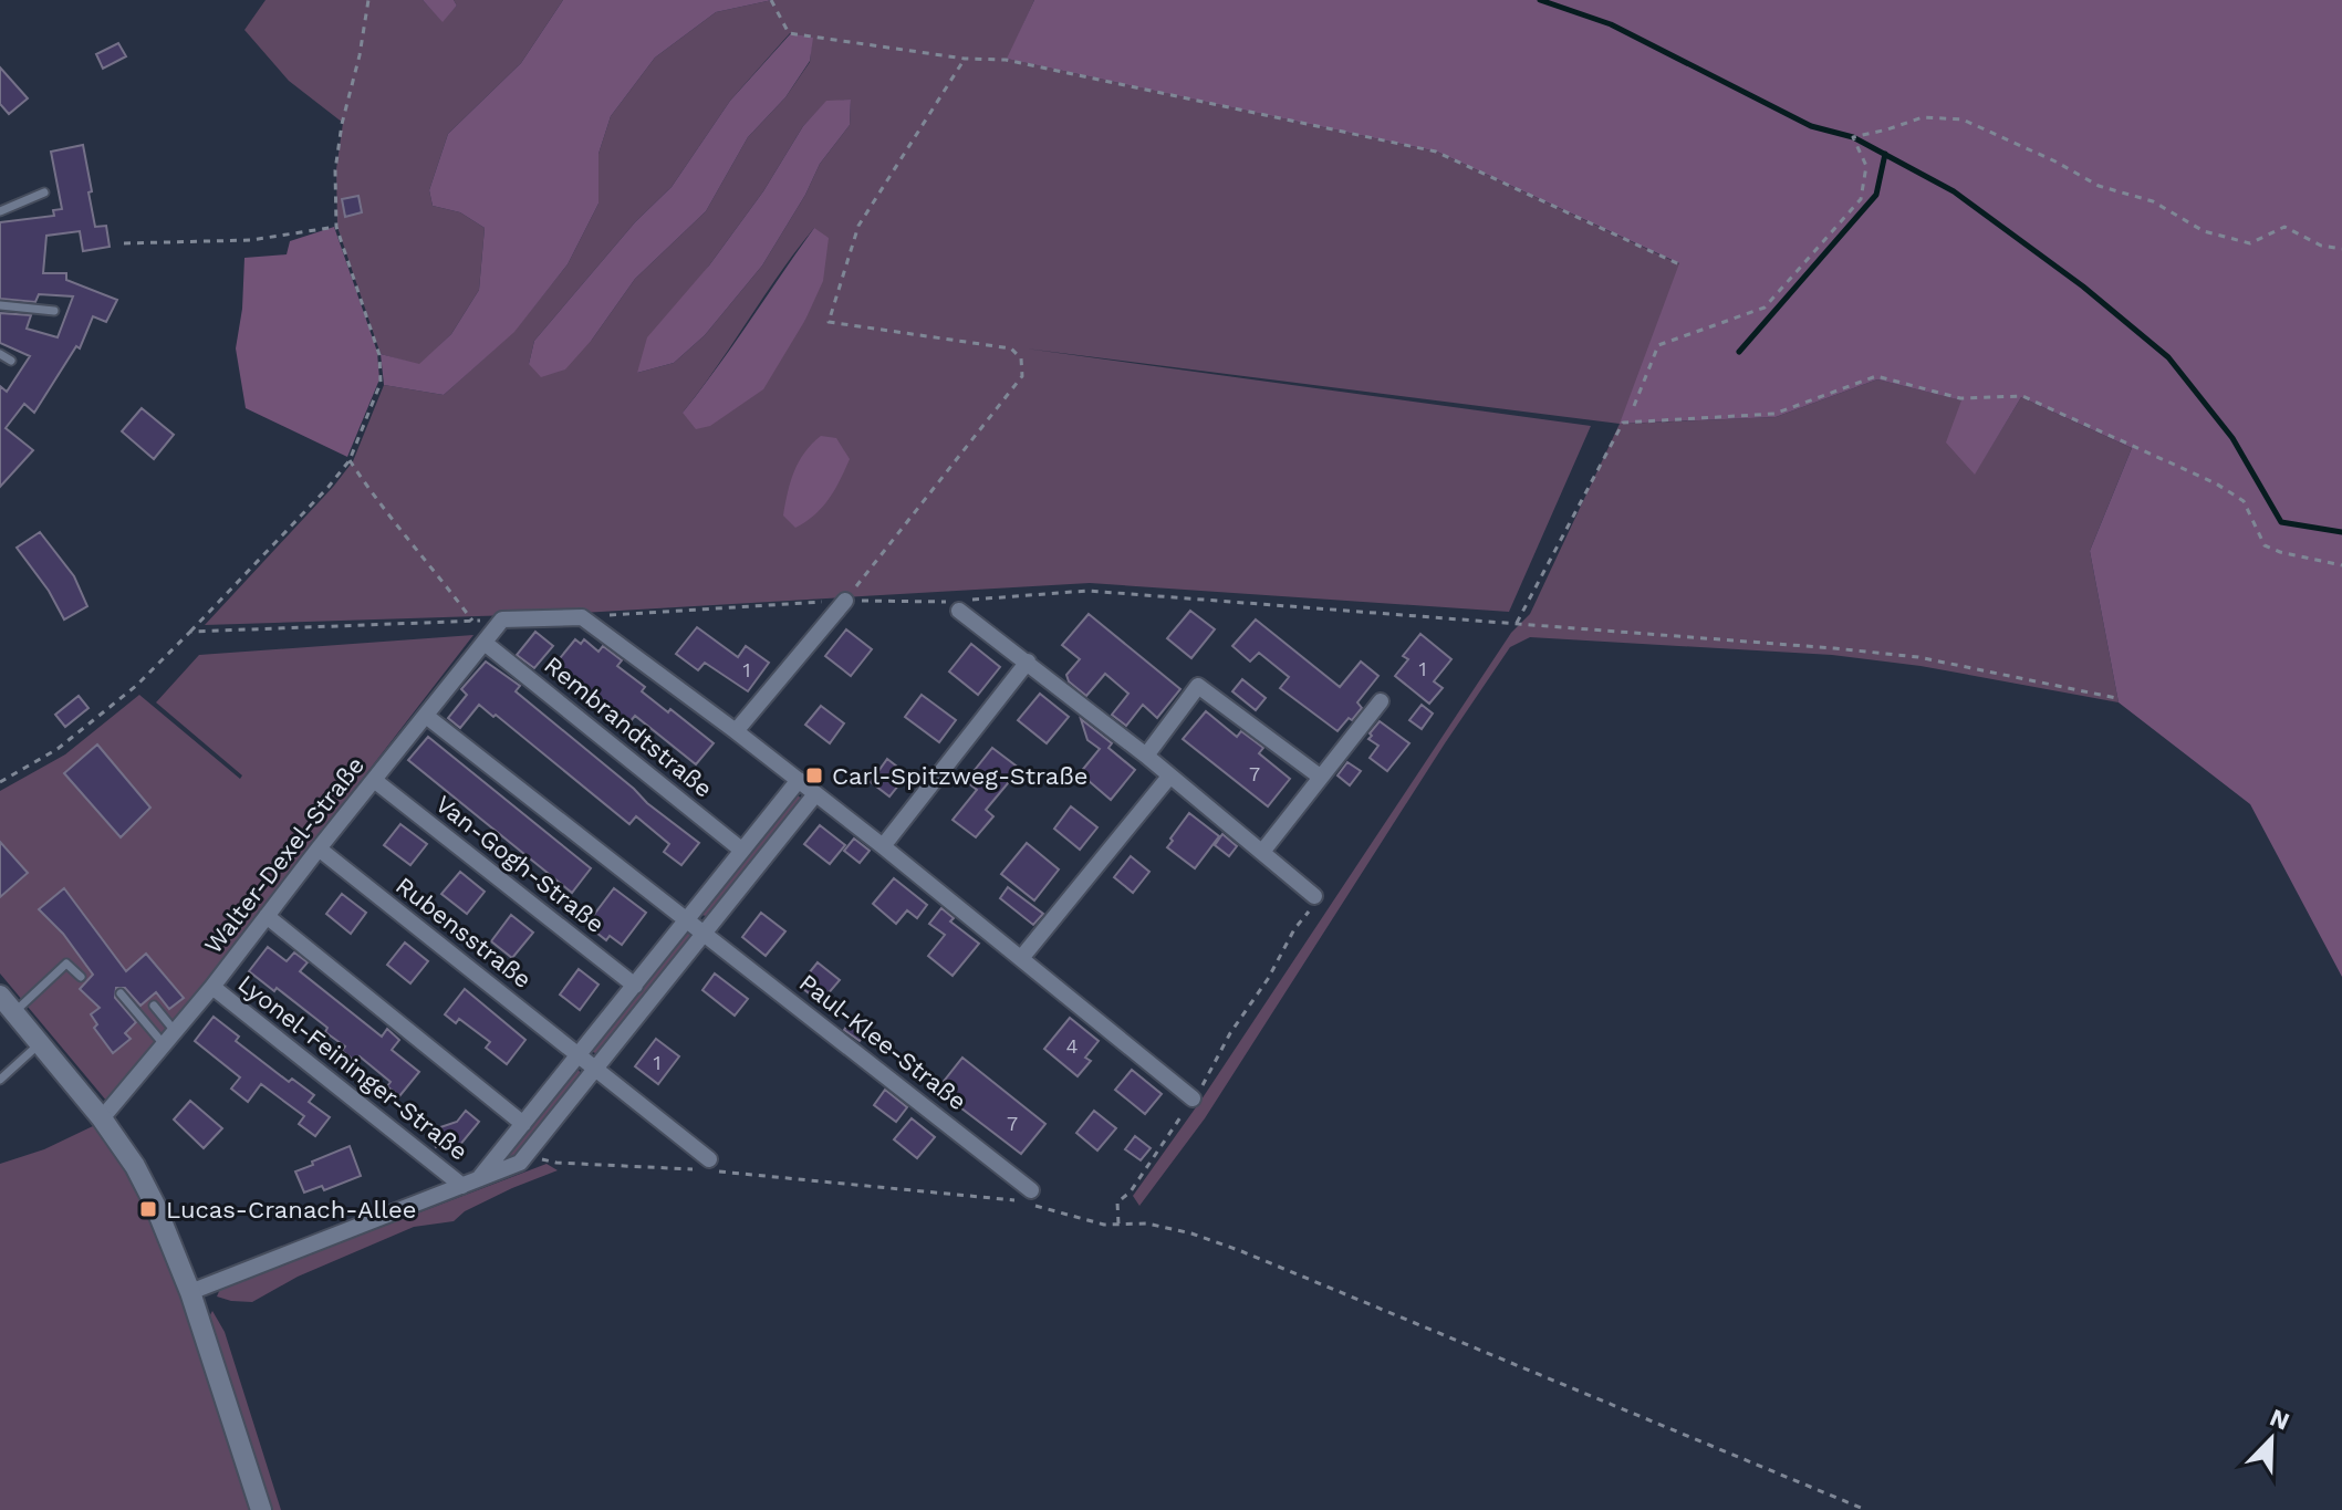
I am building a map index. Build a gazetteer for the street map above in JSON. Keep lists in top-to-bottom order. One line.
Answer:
{"streets":{"street":["Rembrandtstraße","Walter-Dexel-Straße","Van-Gogh-Straße","Rubensstraße","Paul-Klee-Straße","Lyonel-Feininger-Straße"]},"crossings":[["Rembrandtstraße","Walter-Dexel-Straße"],["Walter-Dexel-Straße","Van-Gogh-Straße"],["Walter-Dexel-Straße","Rubensstraße"],["Walter-Dexel-Straße","Lyonel-Feininger-Straße"]],"places":{"transit":["Carl-Spitzweg-Straße","Lucas-Cranach-Allee"]},"house_numbers":["1","1","7","4","1","7"],"north":"top right"}
